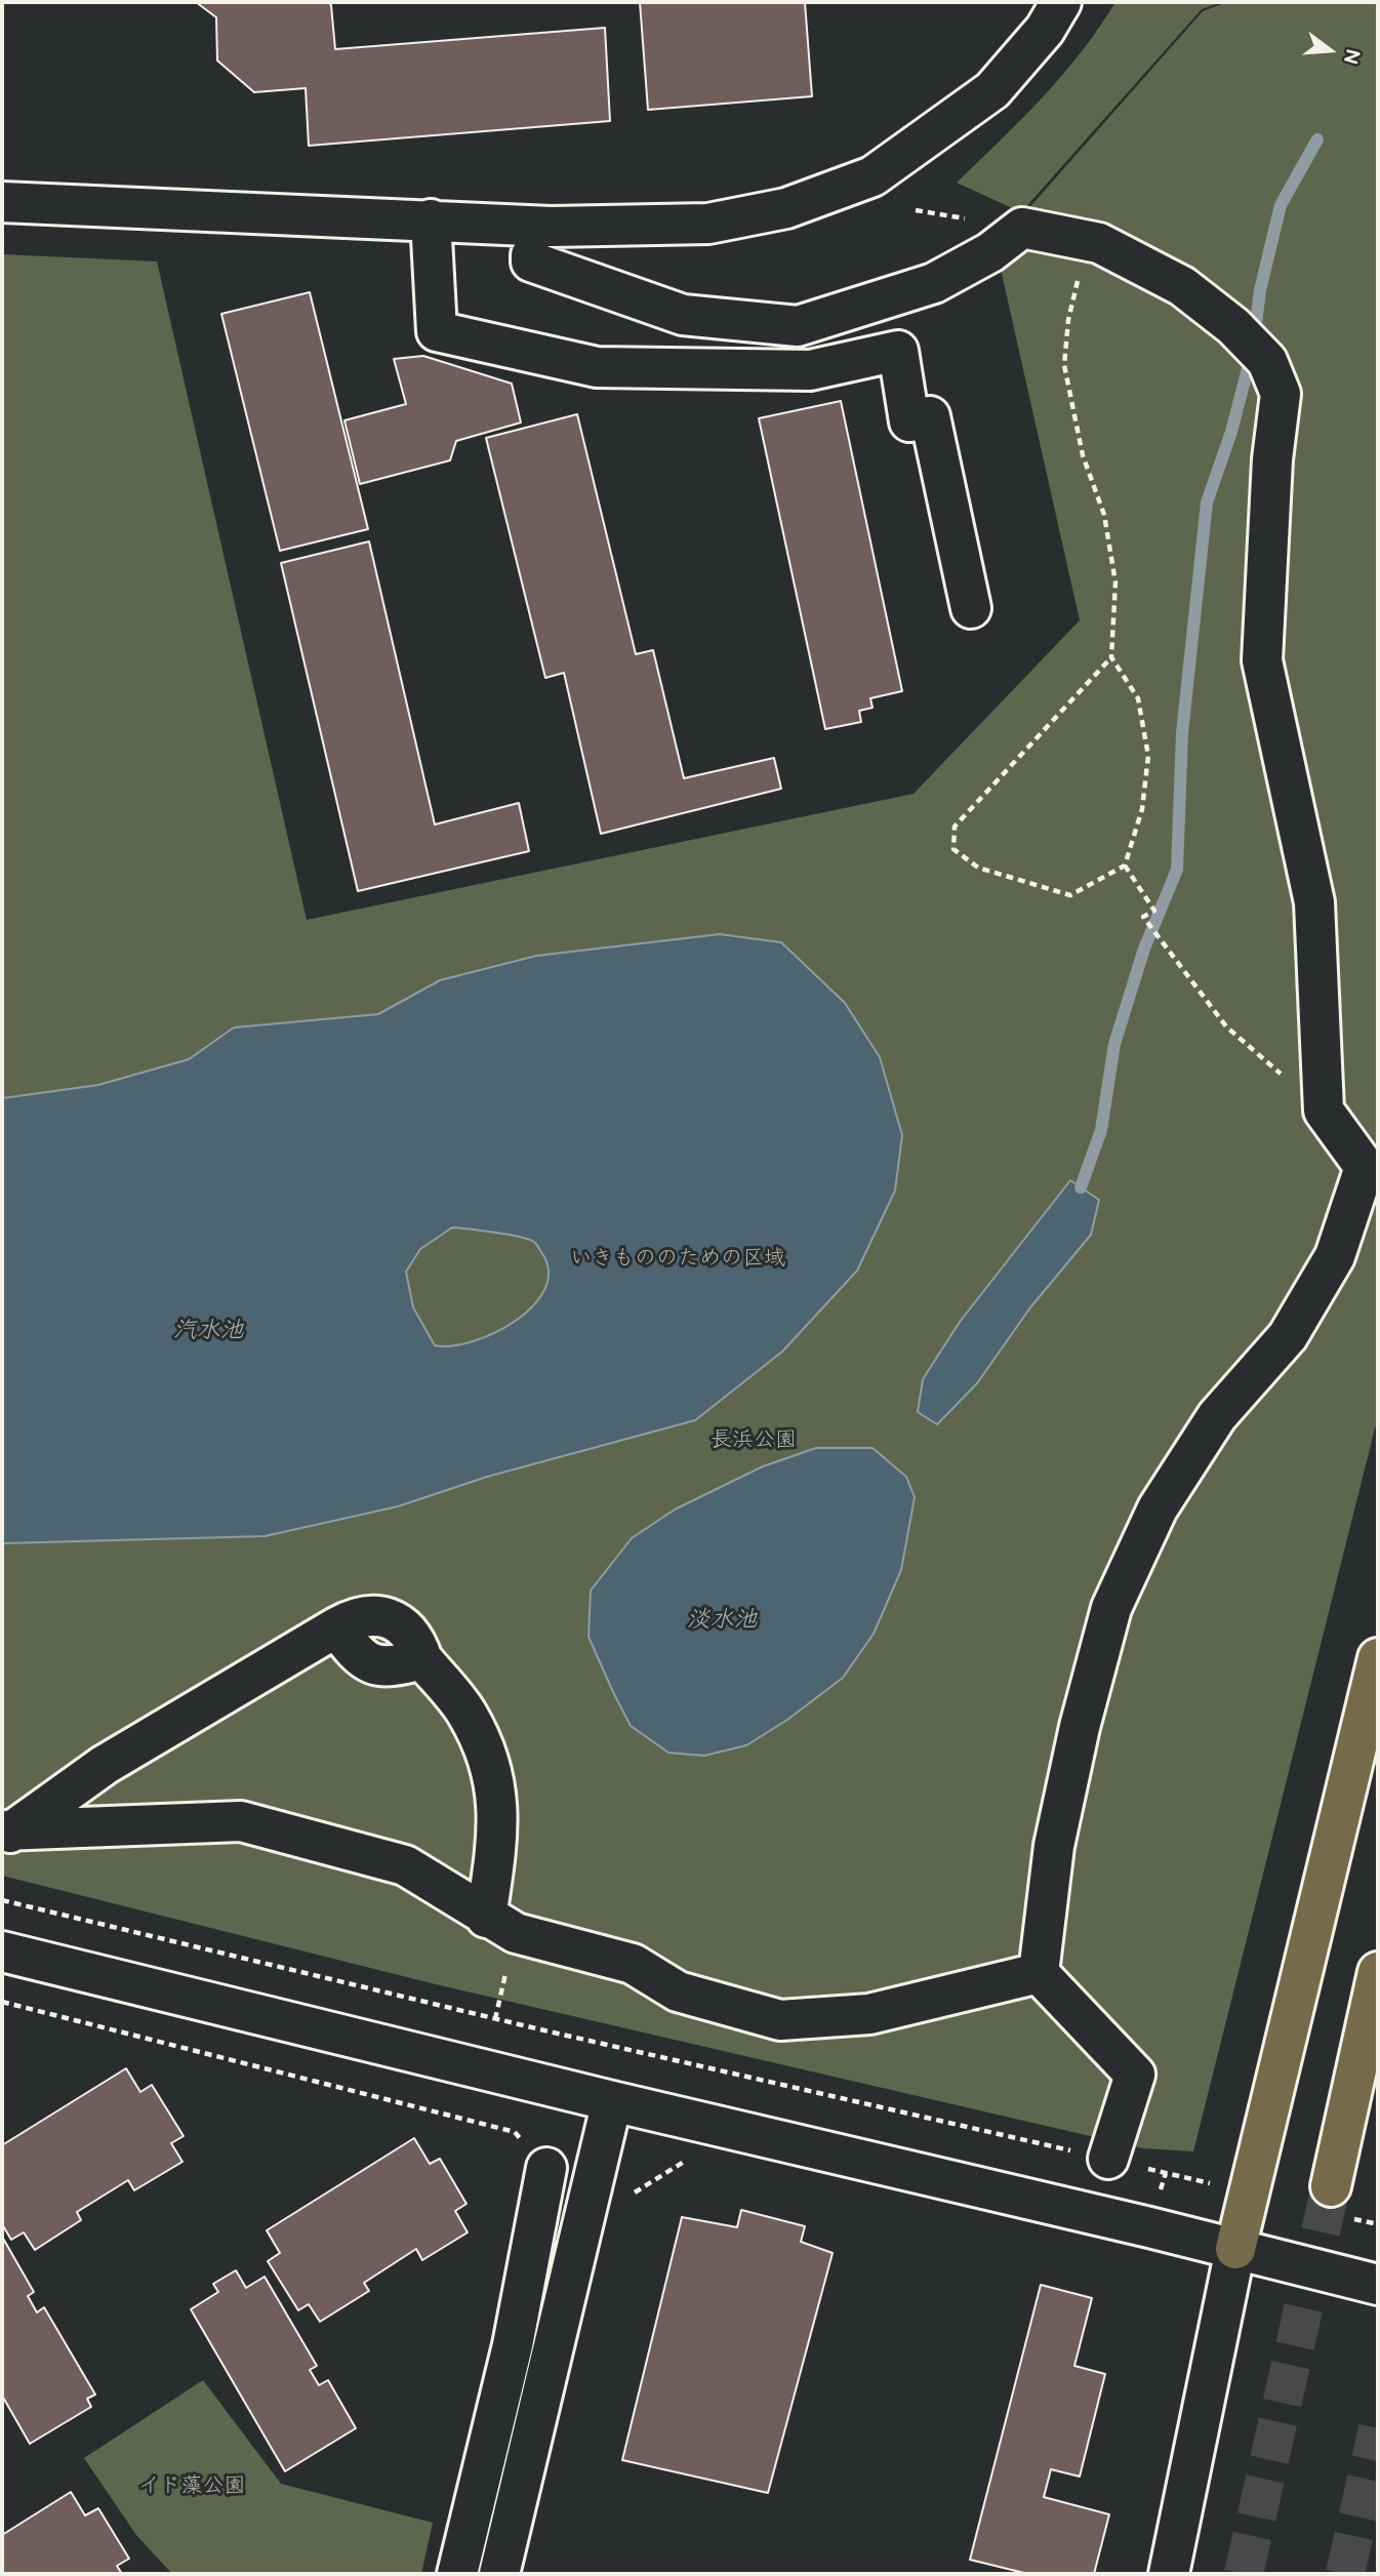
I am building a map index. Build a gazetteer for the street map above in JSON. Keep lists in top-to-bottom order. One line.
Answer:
{"water":["汽水池","淡水池"],"parks":["いきもののための区域","長浜公園","イド藻公園"],"north":"right"}
